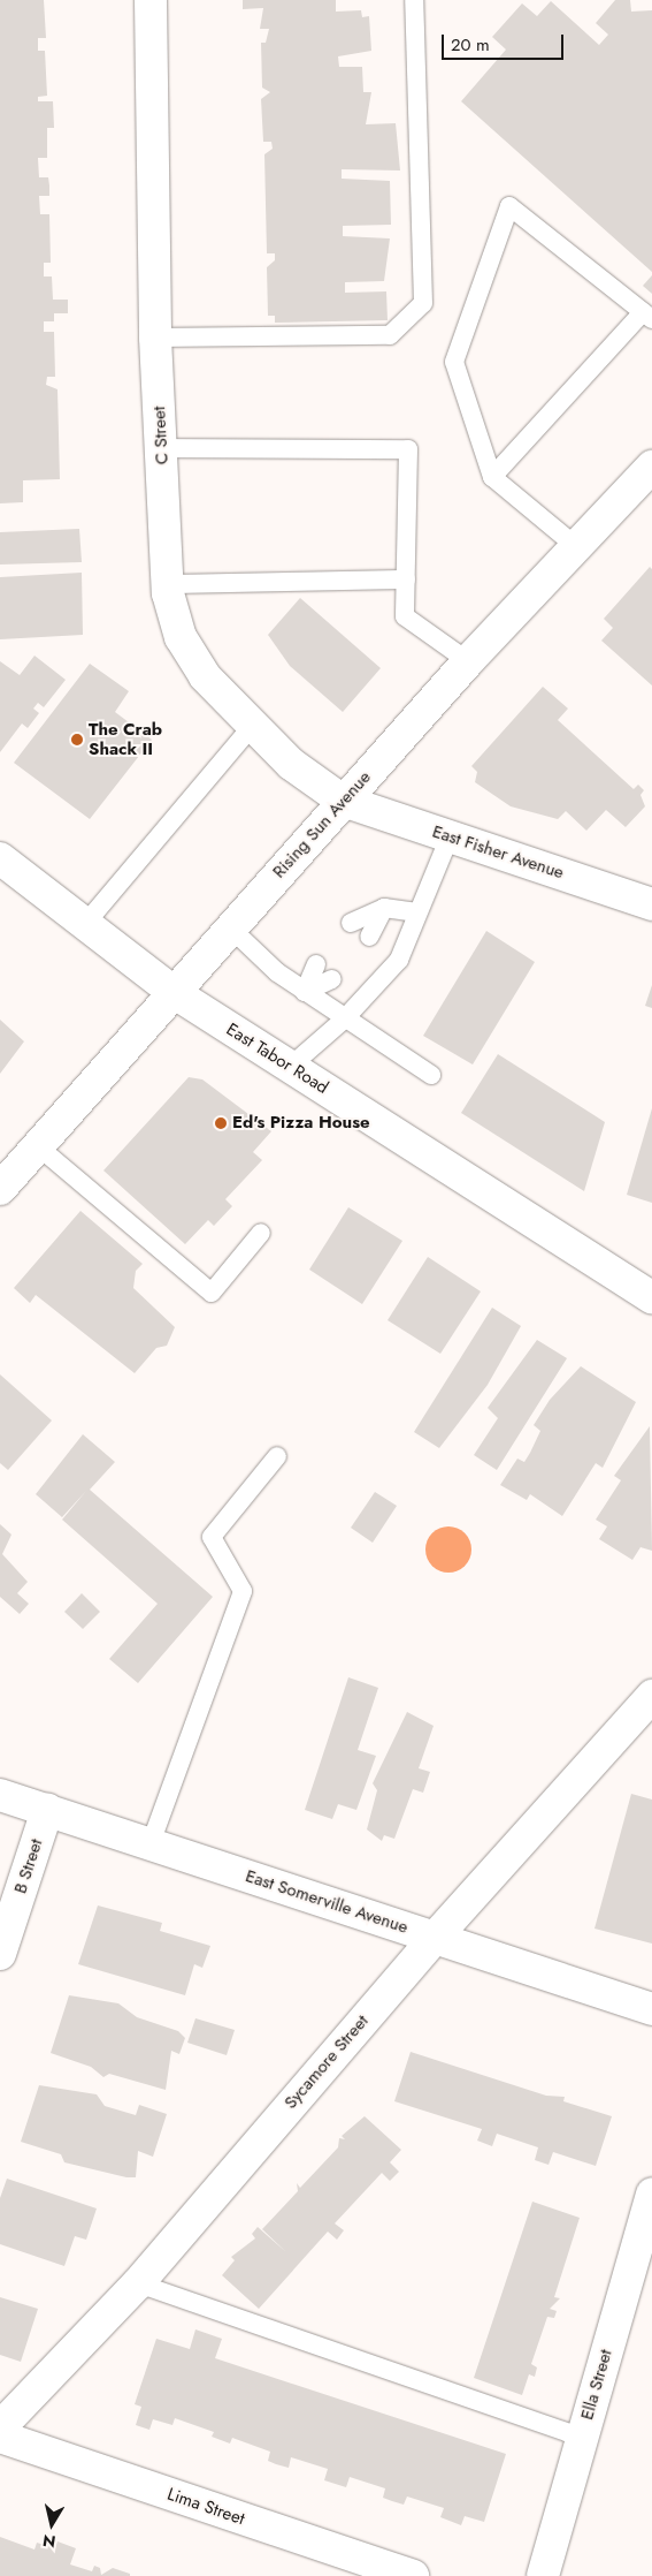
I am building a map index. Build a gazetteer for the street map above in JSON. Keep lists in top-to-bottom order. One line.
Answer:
{"streets":{"street":["C Street","Rising Sun Avenue","East Fisher Avenue","East Tabor Road","B Street","East Somerville Avenue","Sycamore Street","Ella Street","Lima Street"]},"crossings":[["C Street","Rising Sun Avenue"],["C Street","East Fisher Avenue"],["Rising Sun Avenue","East Fisher Avenue"],["Rising Sun Avenue","East Tabor Road"],["B Street","East Somerville Avenue"],["East Somerville Avenue","Sycamore Street"]],"places":["The Crab Shack II","Ed's Pizza House"],"scale_bar":"20 m","north":"bottom"}
